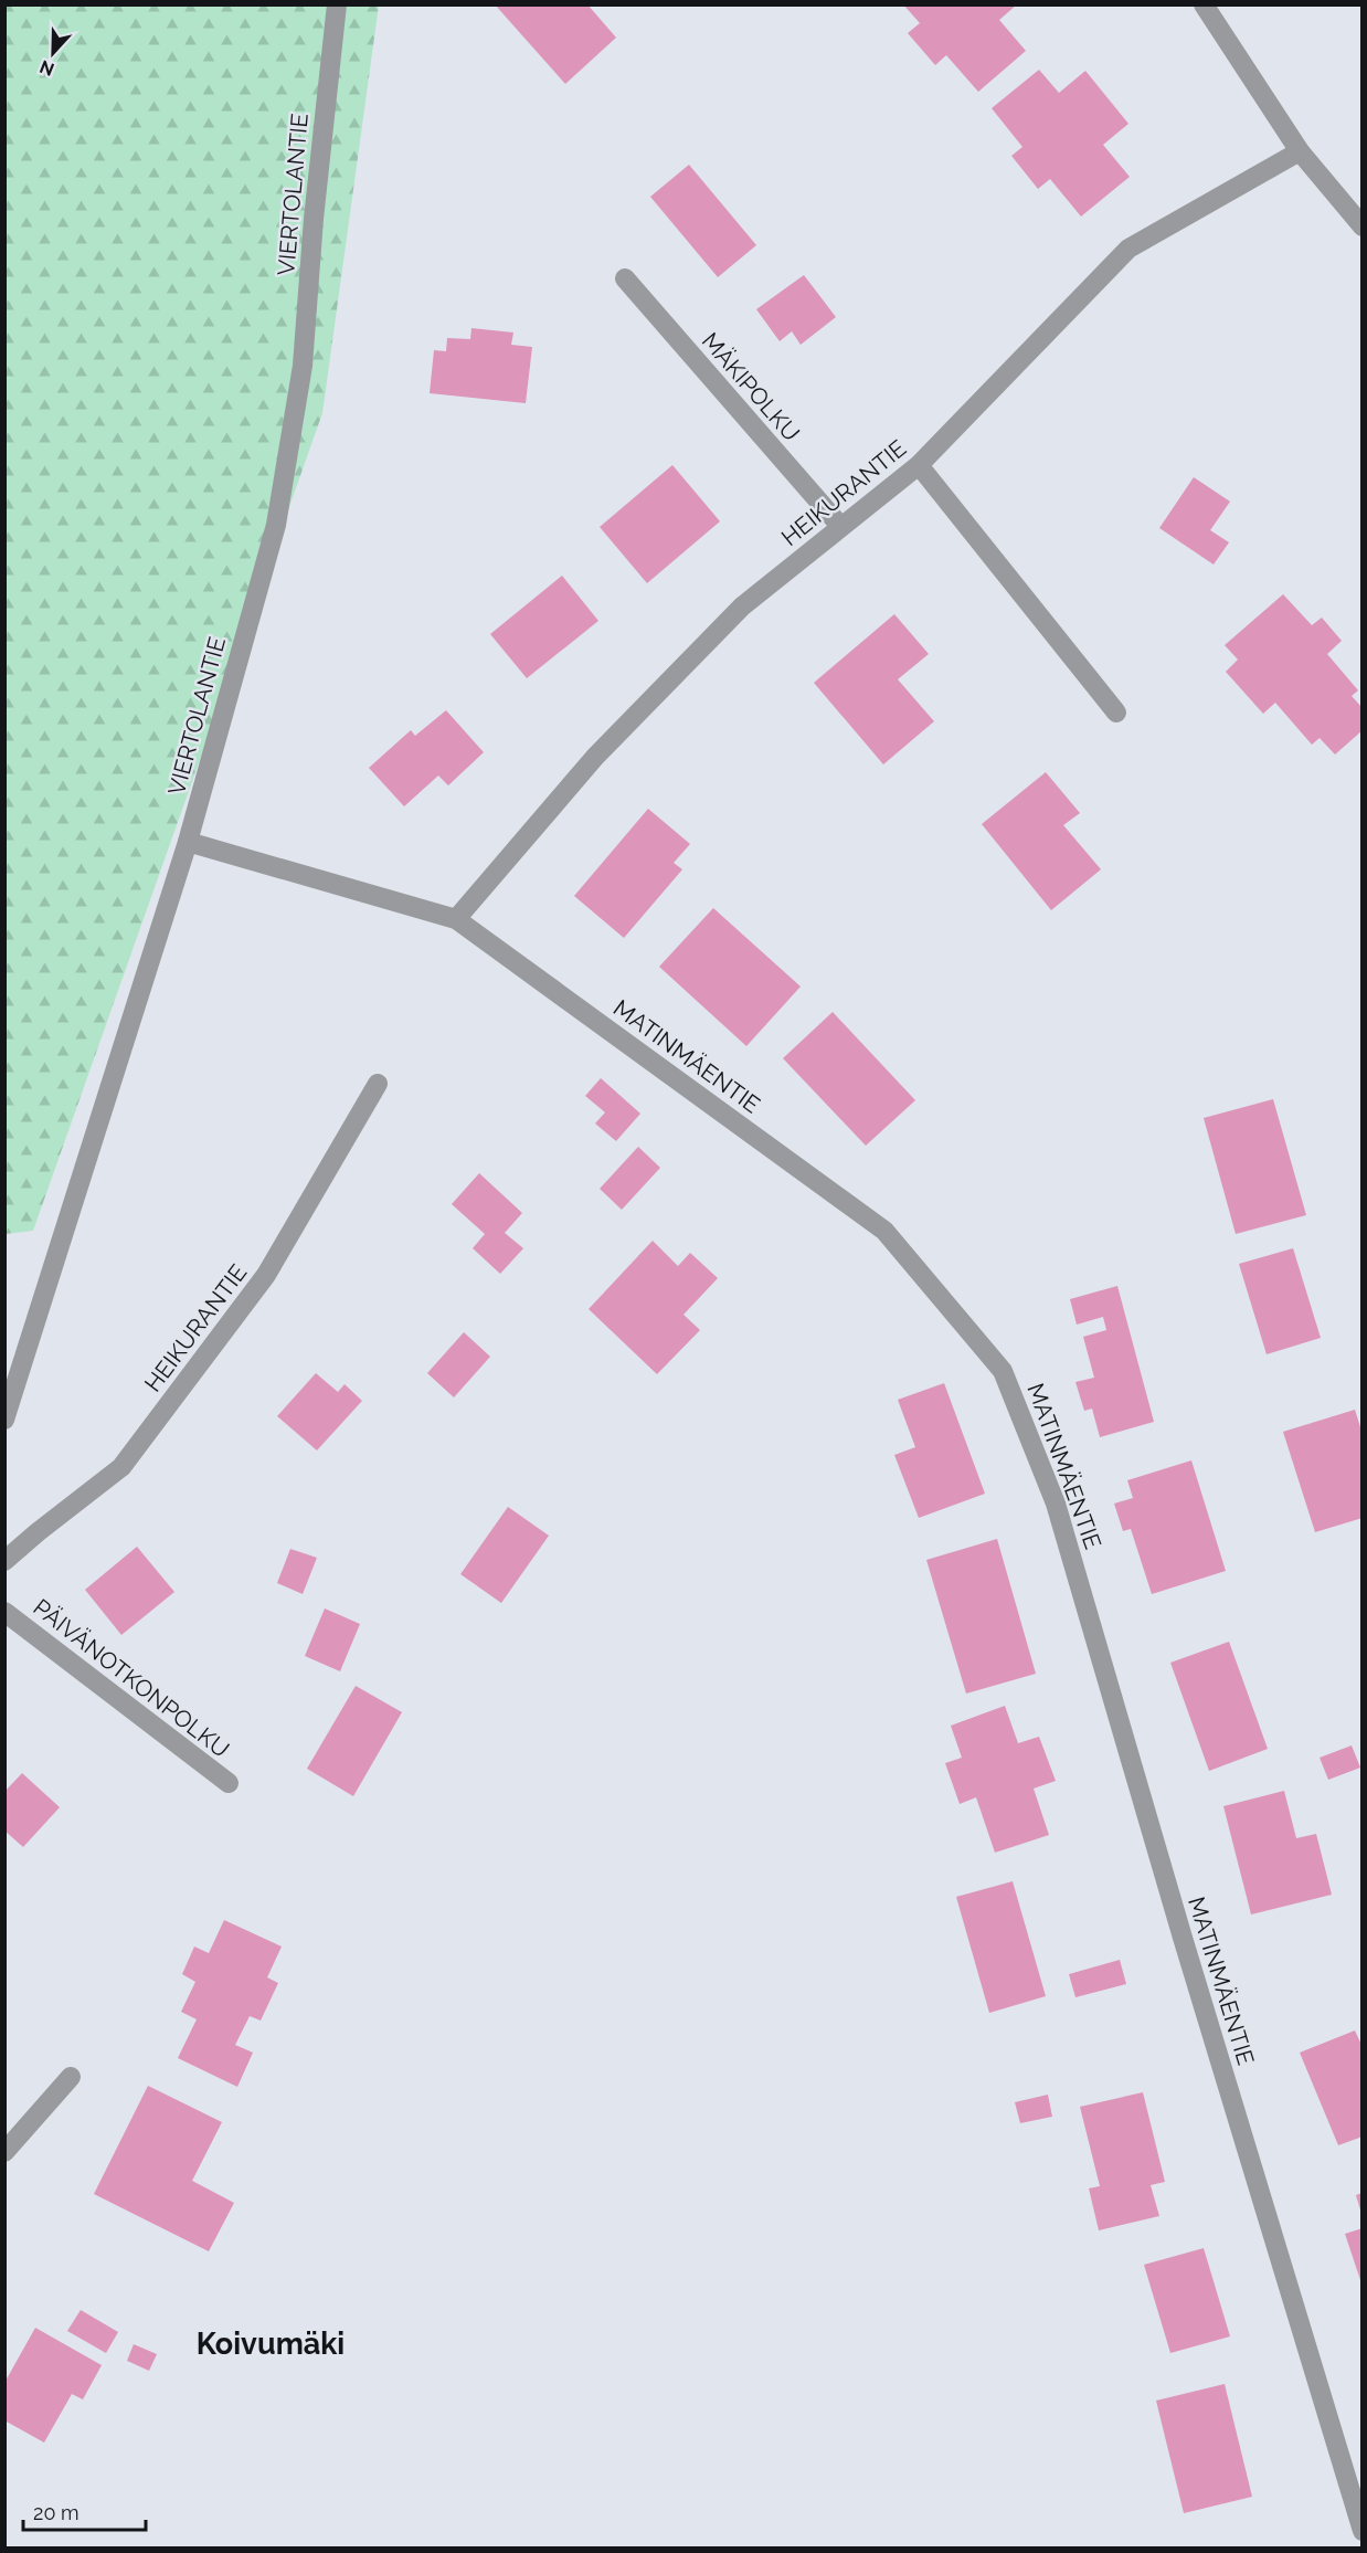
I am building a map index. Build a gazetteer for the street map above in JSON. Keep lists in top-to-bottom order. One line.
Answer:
{"streets":{"street":["VIERTOLANTIE","MÄKIPOLKU","HEIKURANTIE","MATINMÄENTIE","PÄIVÄNOTKONPOLKU"]},"crossings":[["VIERTOLANTIE","MATINMÄENTIE"],["MÄKIPOLKU","HEIKURANTIE"],["HEIKURANTIE","MATINMÄENTIE"]],"districts":["Koivumäki"],"scale_bar":"20 m","north":"bottom"}
